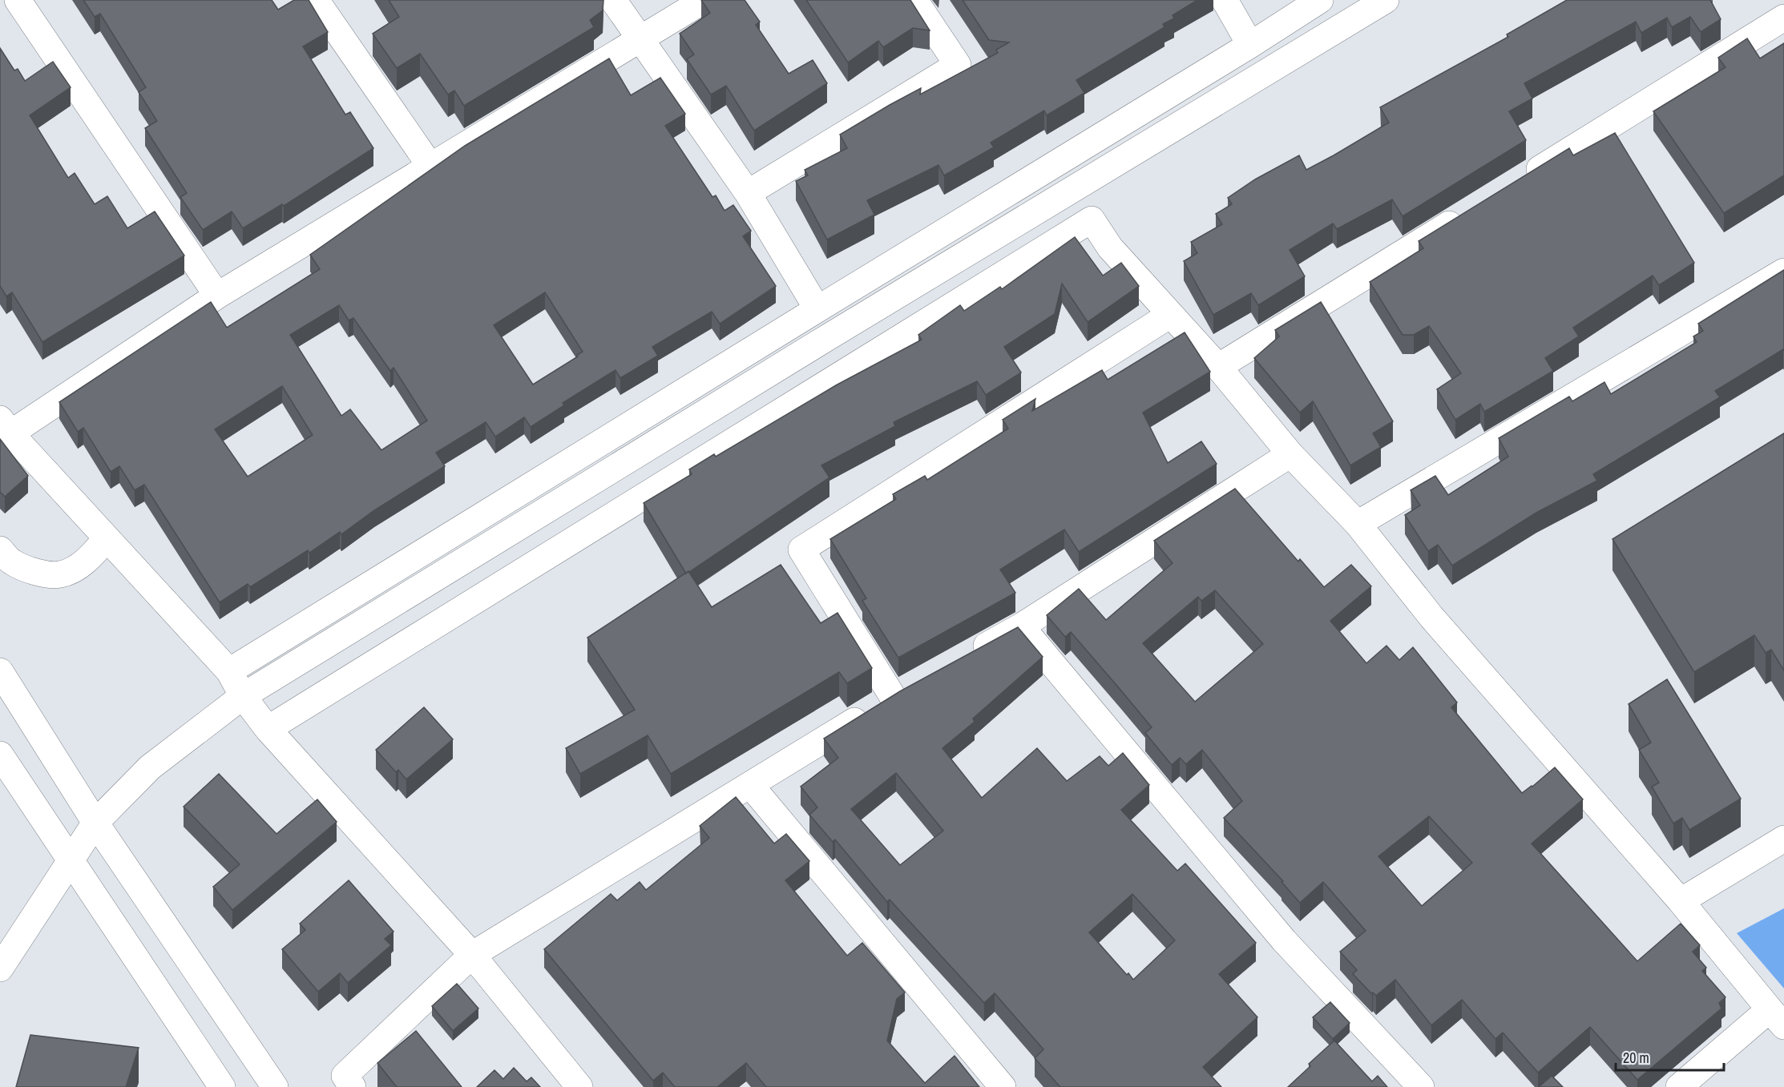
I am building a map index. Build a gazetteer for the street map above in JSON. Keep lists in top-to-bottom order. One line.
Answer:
{"scale_bar":"20 m"}
